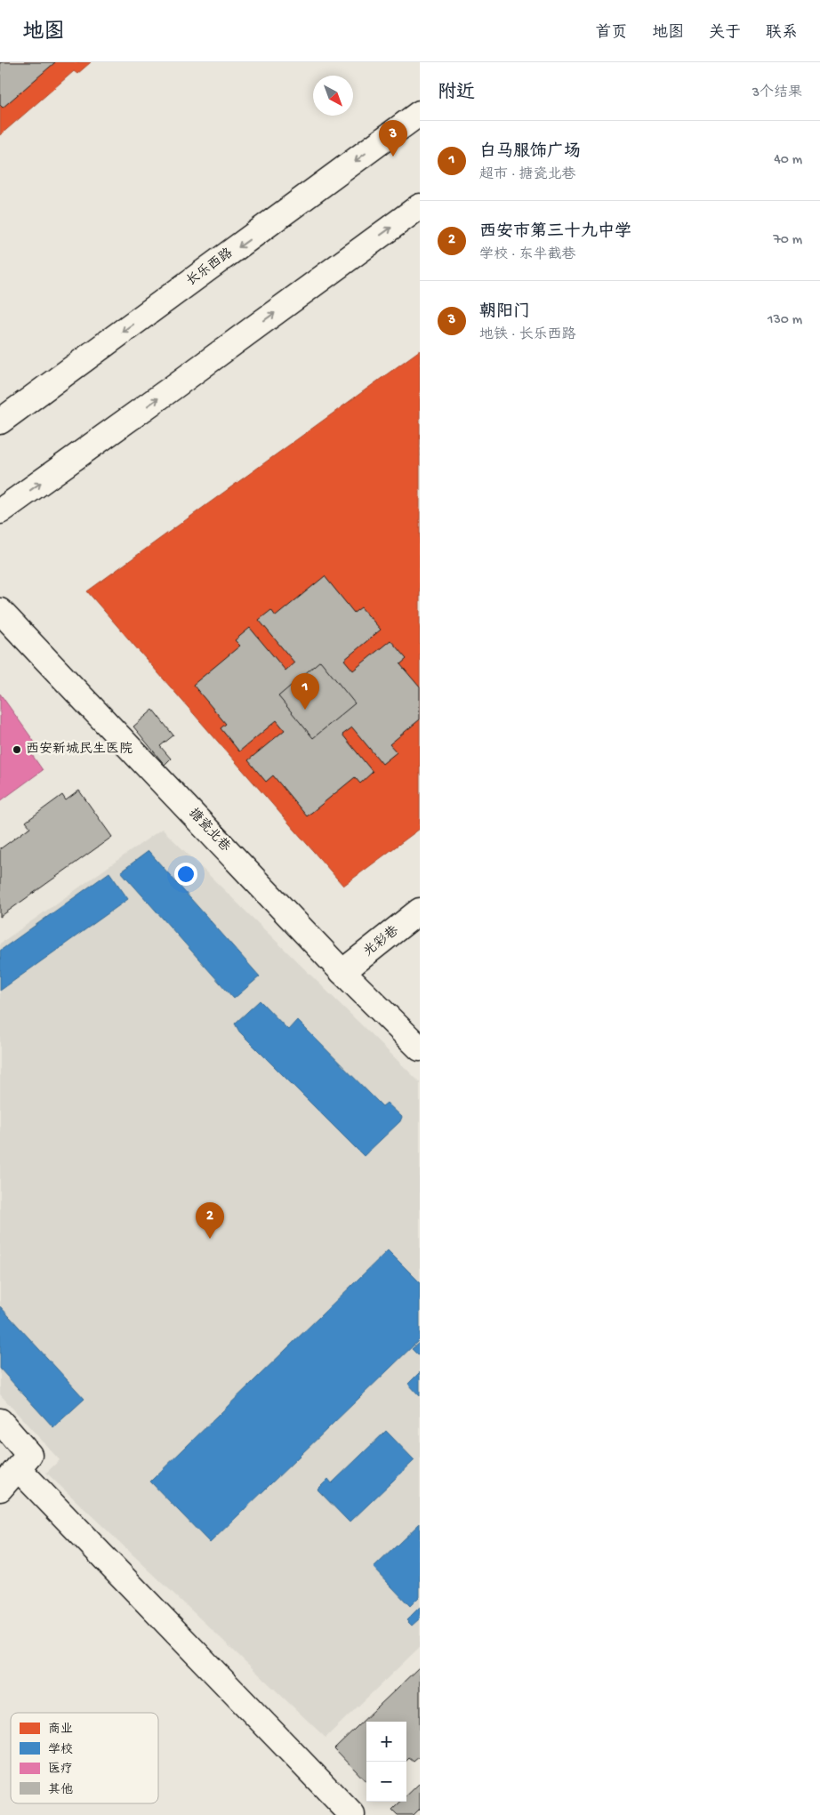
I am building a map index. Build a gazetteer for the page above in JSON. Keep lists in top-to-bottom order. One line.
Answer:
{"streets":{"street":["长乐西路","搪瓷北巷","光彩巷"]},"crossings":[["搪瓷北巷","光彩巷"]],"places":["西安新城民生医院"],"legend":["商业","学校","医疗","其他"],"north":"bottom right","page":{"header":"地图","nav":["首页","地图","关于","联系"],"heading":["附近","3个结果"],"pins":["3","1","2"],"list":[{"mark":"1","name":"白马服饰广场","note":"超市 · 搪瓷北巷","value":"40 m"},{"mark":"2","name":"西安市第三十九中学","note":"学校 · 东半截巷","value":"70 m"},{"mark":"3","name":"朝阳门","note":"地铁 · 长乐西路","value":"130 m"}],"map_buttons":["+","−"]}}
